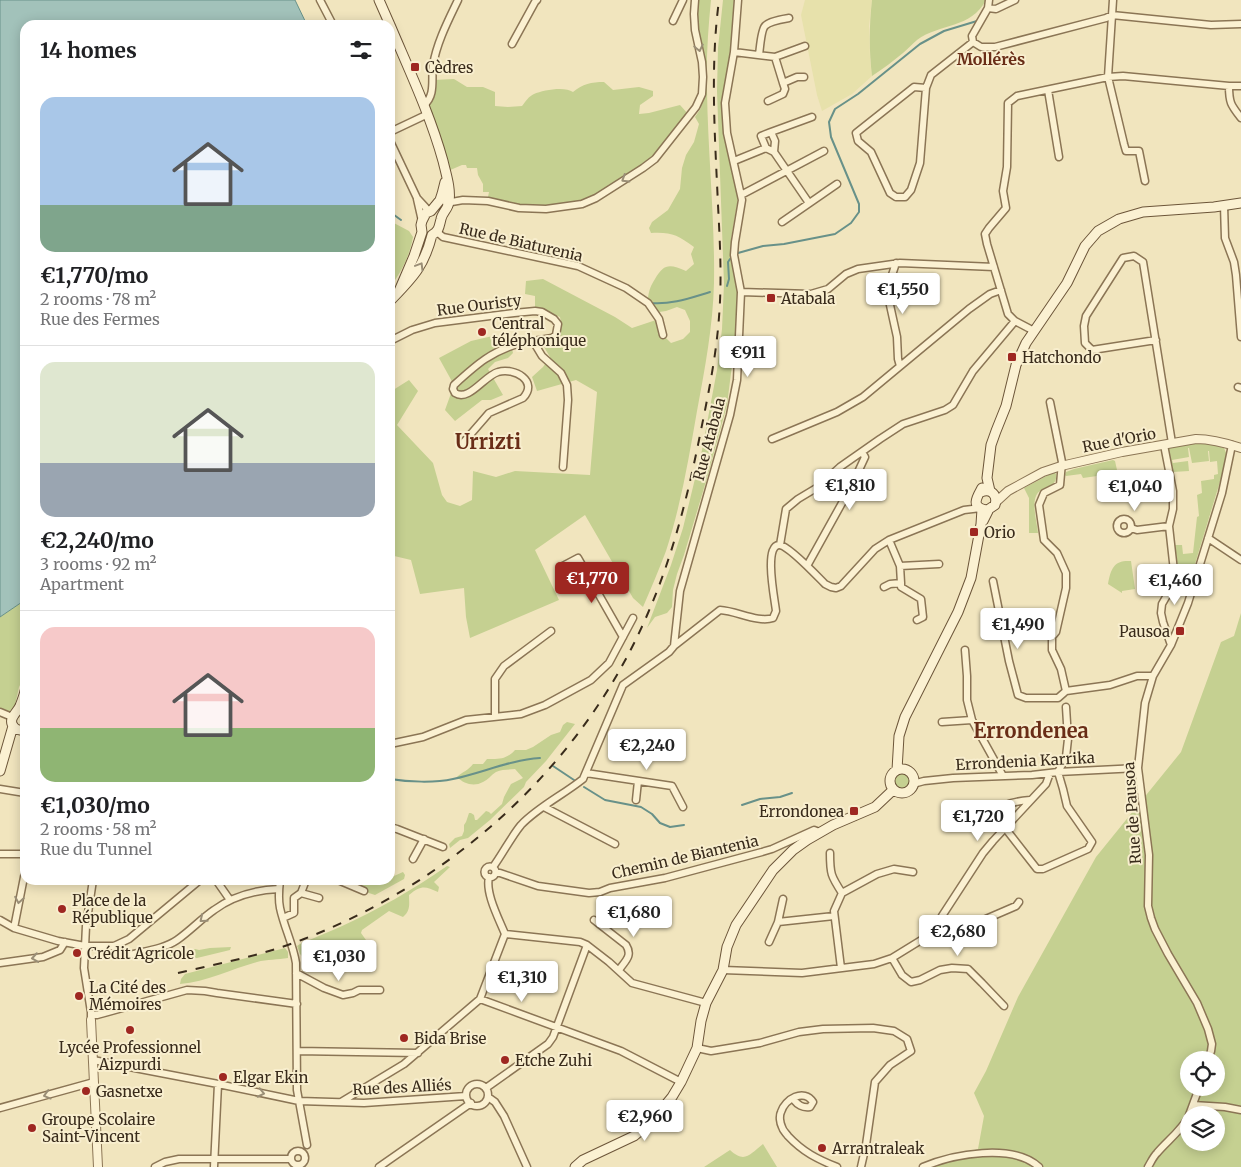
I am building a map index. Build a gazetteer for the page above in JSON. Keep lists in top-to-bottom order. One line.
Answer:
{"streets":{"street":["Rue de Biaturenia","Rue Ouristy","Rue Atabala","Rue d'Orio","Errondenia Karrika","Rue de Pausoa","Chemin de Biantenia","Rue des Alliés"]},"crossings":[["Rue d'Orio","Rue de Pausoa"],["Errondenia Karrika","Rue de Pausoa"]],"districts":["Mollérès","Urrizti","Errondenea"],"places":{"transit":["Cèdres","Atabala","Hatchondo","Orio","Pausoa","Errondonea"],"other":["Central téléphonique","Place de la République","Crédit Agricole","La Cité des Mémoires","Lycée Professionnel Aizpurdi","Bida Brise","Etche Zuhi","Elgar Ekin","Gasnetxe","Groupe Scolaire Saint-Vincent","Arrantraleak"]},"page":{"heading":"14 homes","list":[{"name":"€1,770/mo","note":"2 rooms · 78 m² · Rue des Fermes"},{"name":"€2,240/mo","note":"3 rooms · 92 m² · Apartment"},{"name":"€1,030/mo","note":"2 rooms · 58 m² · Rue du Tunnel"}],"price":["€1,550","€911","€1,810","€1,040","€1,770","€1,460","€1,490","€2,240","€1,720","€1,680","€2,680","€1,030","€1,310","€2,960"]}}
